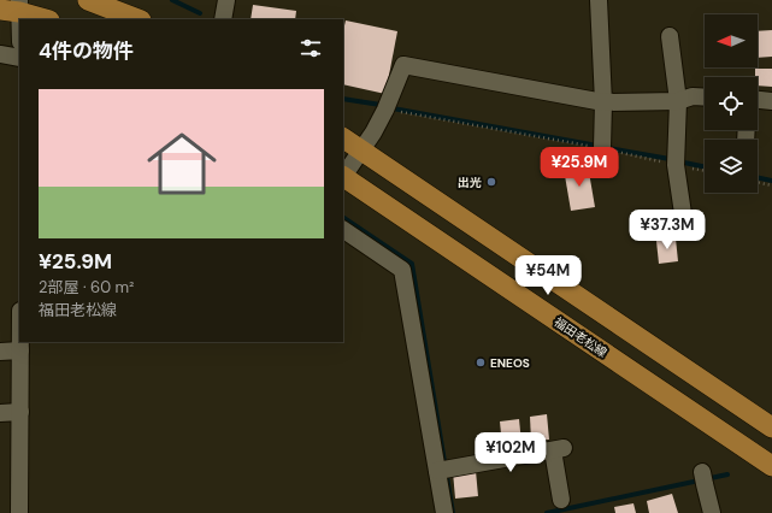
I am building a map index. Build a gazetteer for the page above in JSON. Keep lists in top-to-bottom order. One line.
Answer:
{"streets":{"main road":["福田老松線"]},"places":["出光","ENEOS"],"north":"left","page":{"heading":"4件の物件","list":[{"name":"¥25.9M","note":"2部屋 · 60 m² · 福田老松線"}],"price":["¥25.9M","¥37.3M","¥54M","¥102M"]}}
